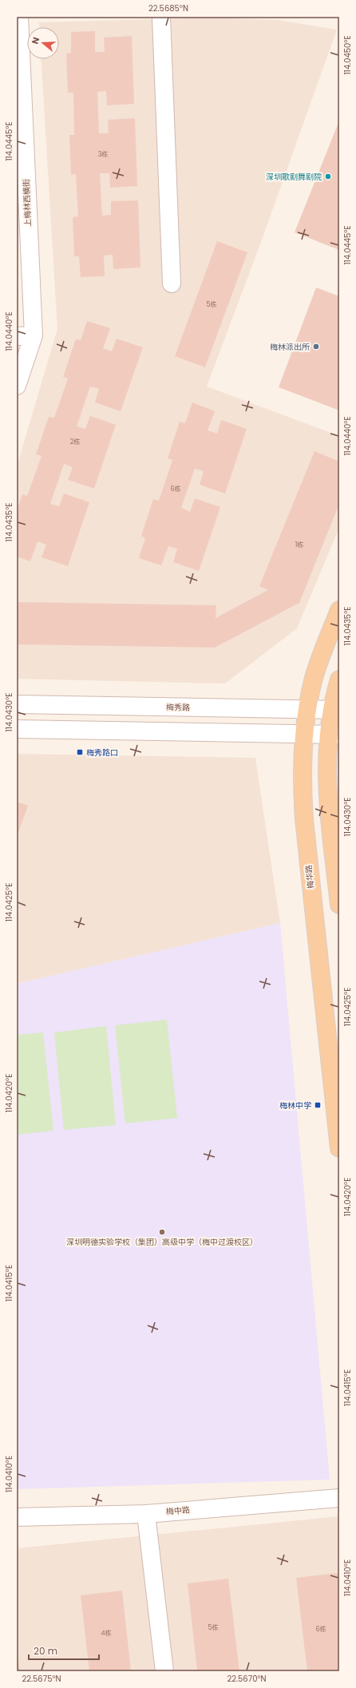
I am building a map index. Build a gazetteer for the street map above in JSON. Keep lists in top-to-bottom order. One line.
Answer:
{"streets":{"main road":["梅华路"],"street":["上梅林西横街","梅秀路","梅中路"]},"crossings":[["梅秀路","梅华路"]],"places":{"other":["深圳歌剧舞剧院","梅林派出所","深圳明德实验学校（集团）高级中学（梅中过渡校区）"],"transit":["梅秀路口","梅林中学"]},"house_numbers":["3栋","5栋","2栋","6栋","1栋","5栋","6栋","4栋"],"scale_bar":"20 m","north":"left","coordinates":["22.5685°N","114.0450°E","114.0445°E","114.0440°E","114.0435°E","114.0430°E","114.0425°E","114.0420°E","114.0415°E","114.0410°E","22.5675°N","22.5670°N"]}
